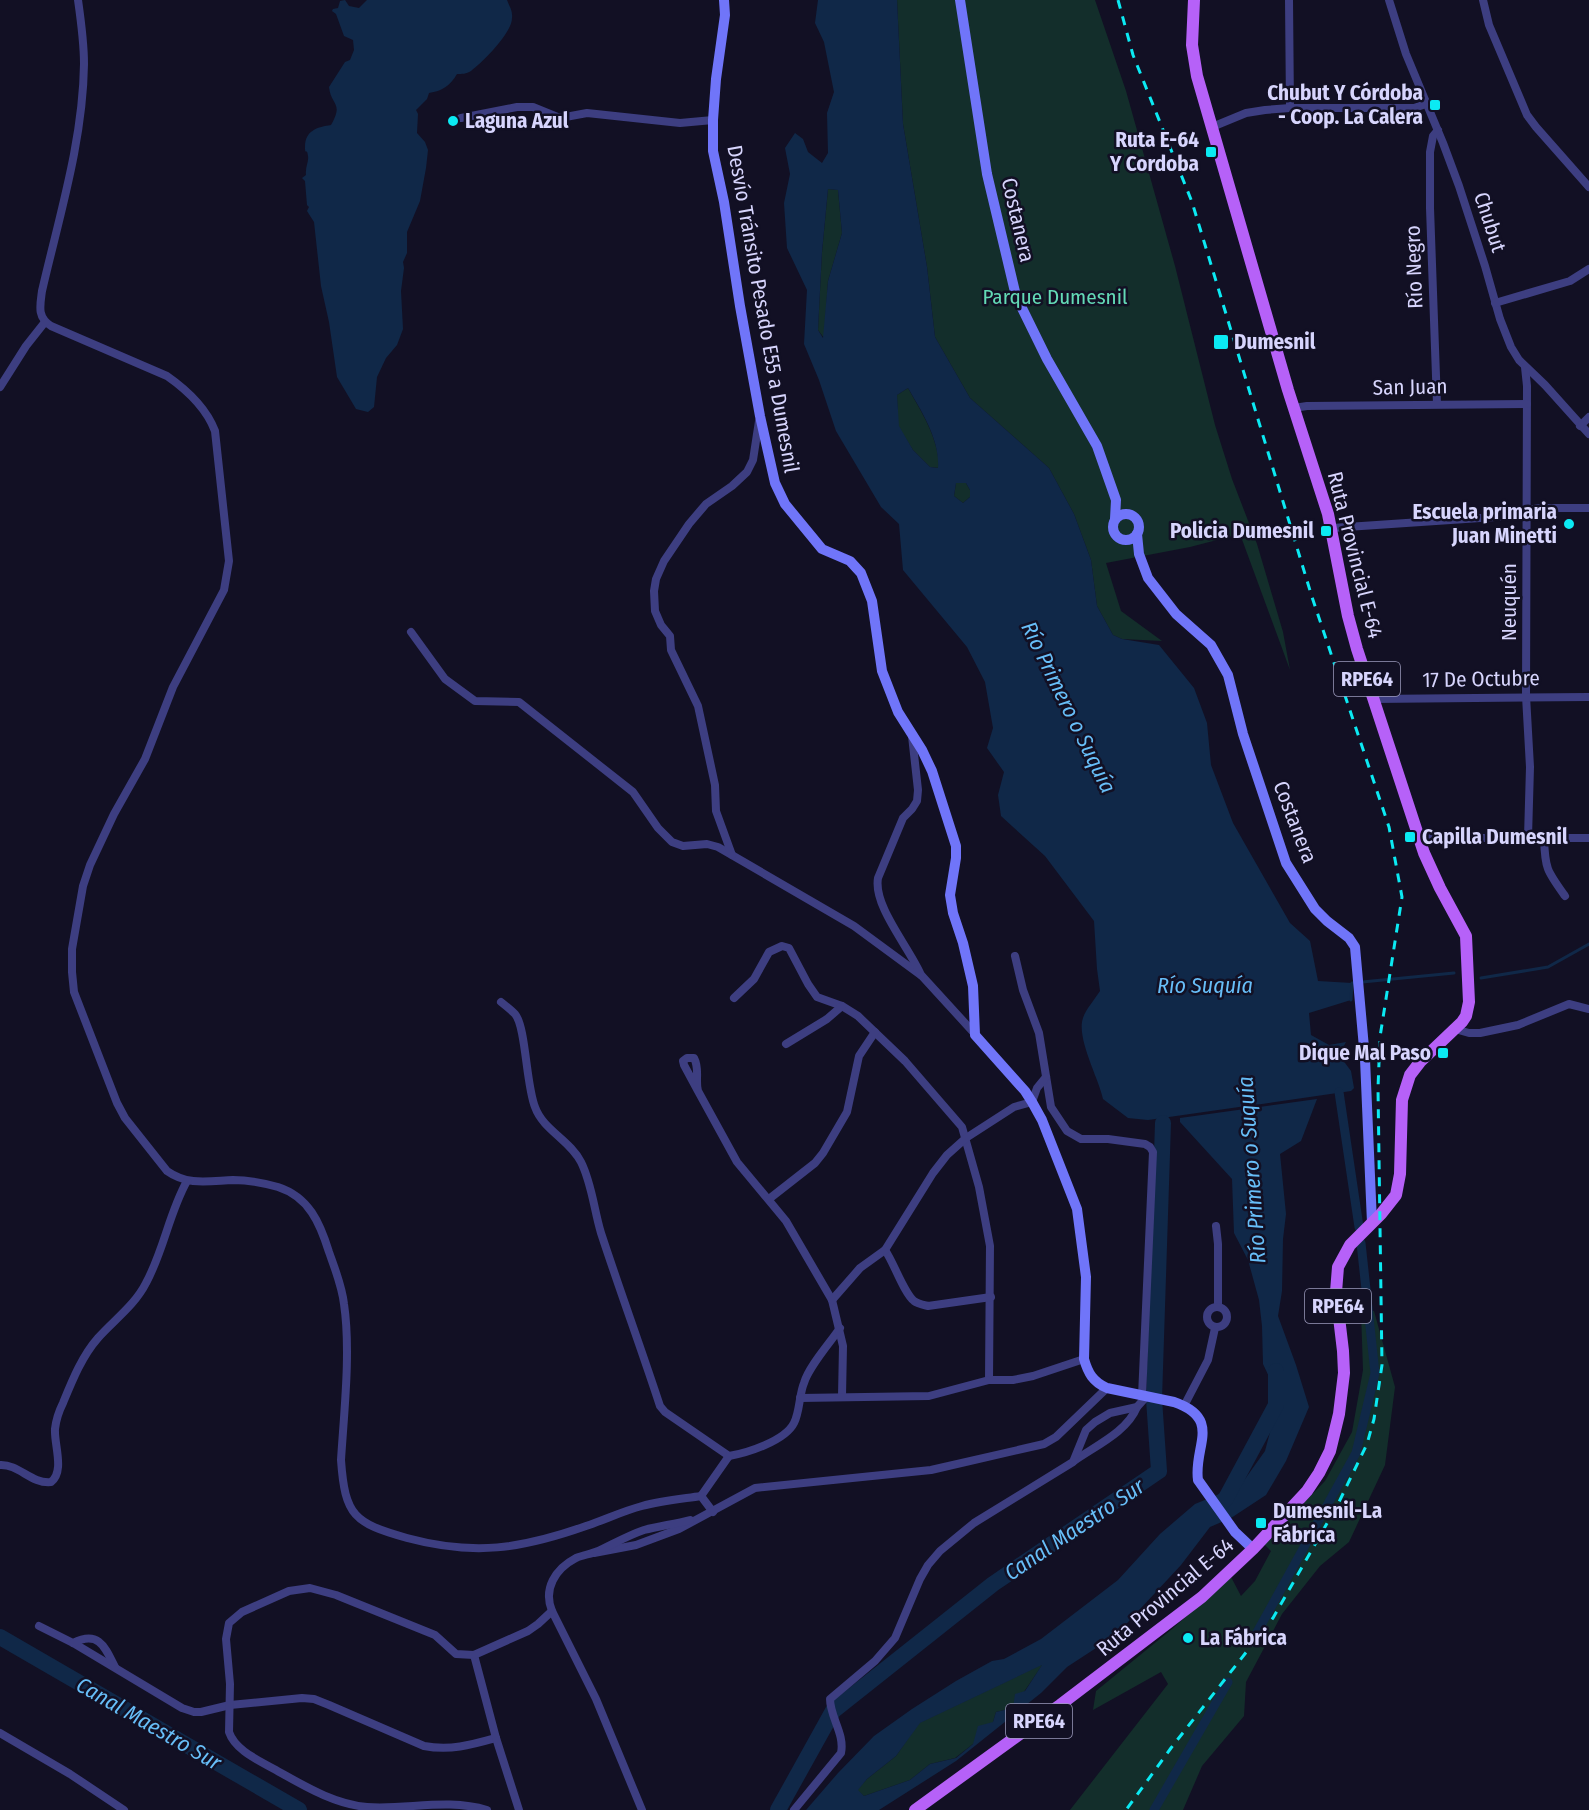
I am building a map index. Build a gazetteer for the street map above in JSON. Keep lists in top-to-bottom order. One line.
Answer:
{"streets":{"main road":["Ruta Provincial E-64","RPE64"],"street":["Costanera","Chubut","Río Negro","Desvío Tránsito Pesado E55 a Dumesnil","San Juan","Neuquén","17 De Octubre"]},"crossings":[["Costanera","Ruta Provincial E-64"],["Chubut","Río Negro"],["Chubut","Neuquén"],["Río Negro","San Juan"],["San Juan","Ruta Provincial E-64"],["San Juan","Neuquén"],["Ruta Provincial E-64","17 De Octubre"],["Neuquén","17 De Octubre"]],"water":["Río Primero o Suquía","Río Suquía","Canal Maestro Sur"],"parks":["Parque Dumesnil"],"places":{"transit":["Chubut Y Córdoba - Coop. La Calera","Ruta E-64 Y Cordoba","Dumesnil","Policia Dumesnil","Capilla Dumesnil","Dique Mal Paso","Dumesnil-La Fábrica"],"other":["Laguna Azul","Escuela primaria Juan Minetti","La Fábrica"]}}
